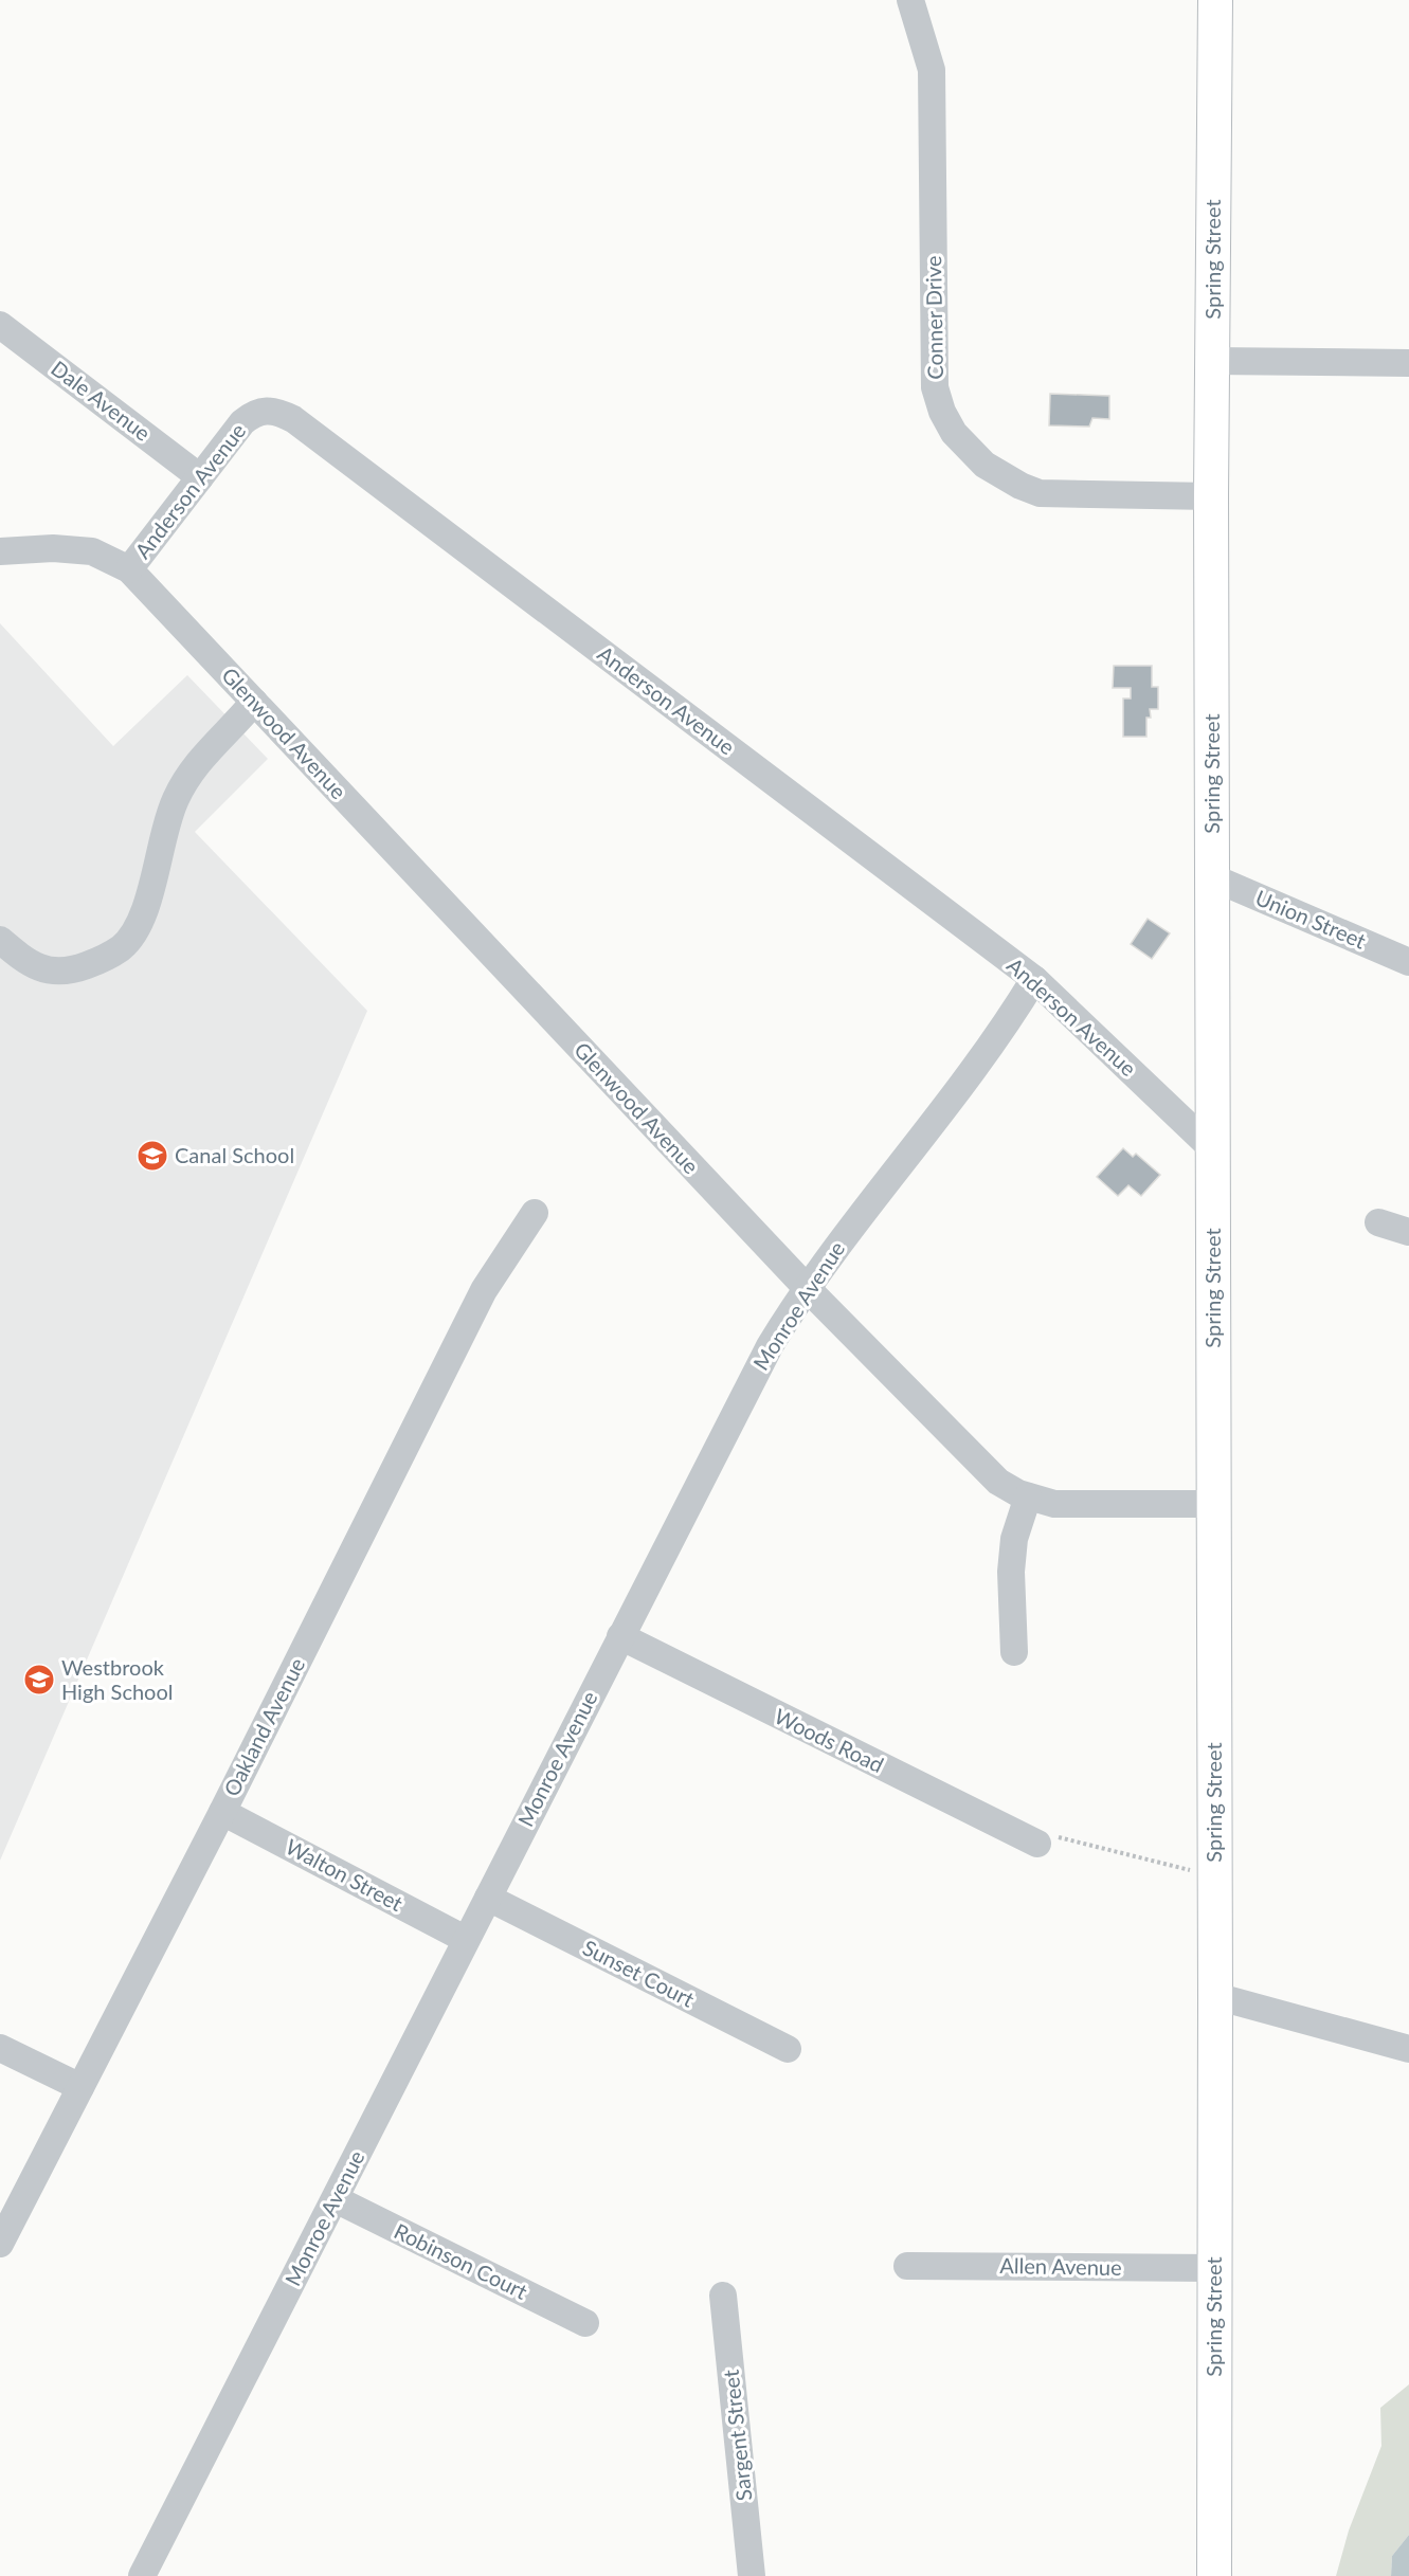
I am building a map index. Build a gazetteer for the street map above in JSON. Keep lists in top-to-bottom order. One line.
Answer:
{"streets":{"main road":["Spring Street"],"street":["Conner Drive","Dale Avenue","Anderson Avenue","Glenwood Avenue","Union Street","Monroe Avenue","Oakland Avenue","Woods Road","Walton Street","Sunset Court","Robinson Court","Allen Avenue","Sargent Street"]},"crossings":[["Spring Street","Conner Drive"],["Spring Street","Anderson Avenue"],["Spring Street","Glenwood Avenue"],["Spring Street","Union Street"],["Spring Street","Allen Avenue"],["Dale Avenue","Anderson Avenue"],["Anderson Avenue","Glenwood Avenue"],["Anderson Avenue","Monroe Avenue"],["Glenwood Avenue","Monroe Avenue"],["Monroe Avenue","Woods Road"],["Monroe Avenue","Walton Street"],["Monroe Avenue","Sunset Court"],["Monroe Avenue","Robinson Court"],["Oakland Avenue","Walton Street"]],"places":{"school or university":["Canal School","Westbrook High School"]}}
